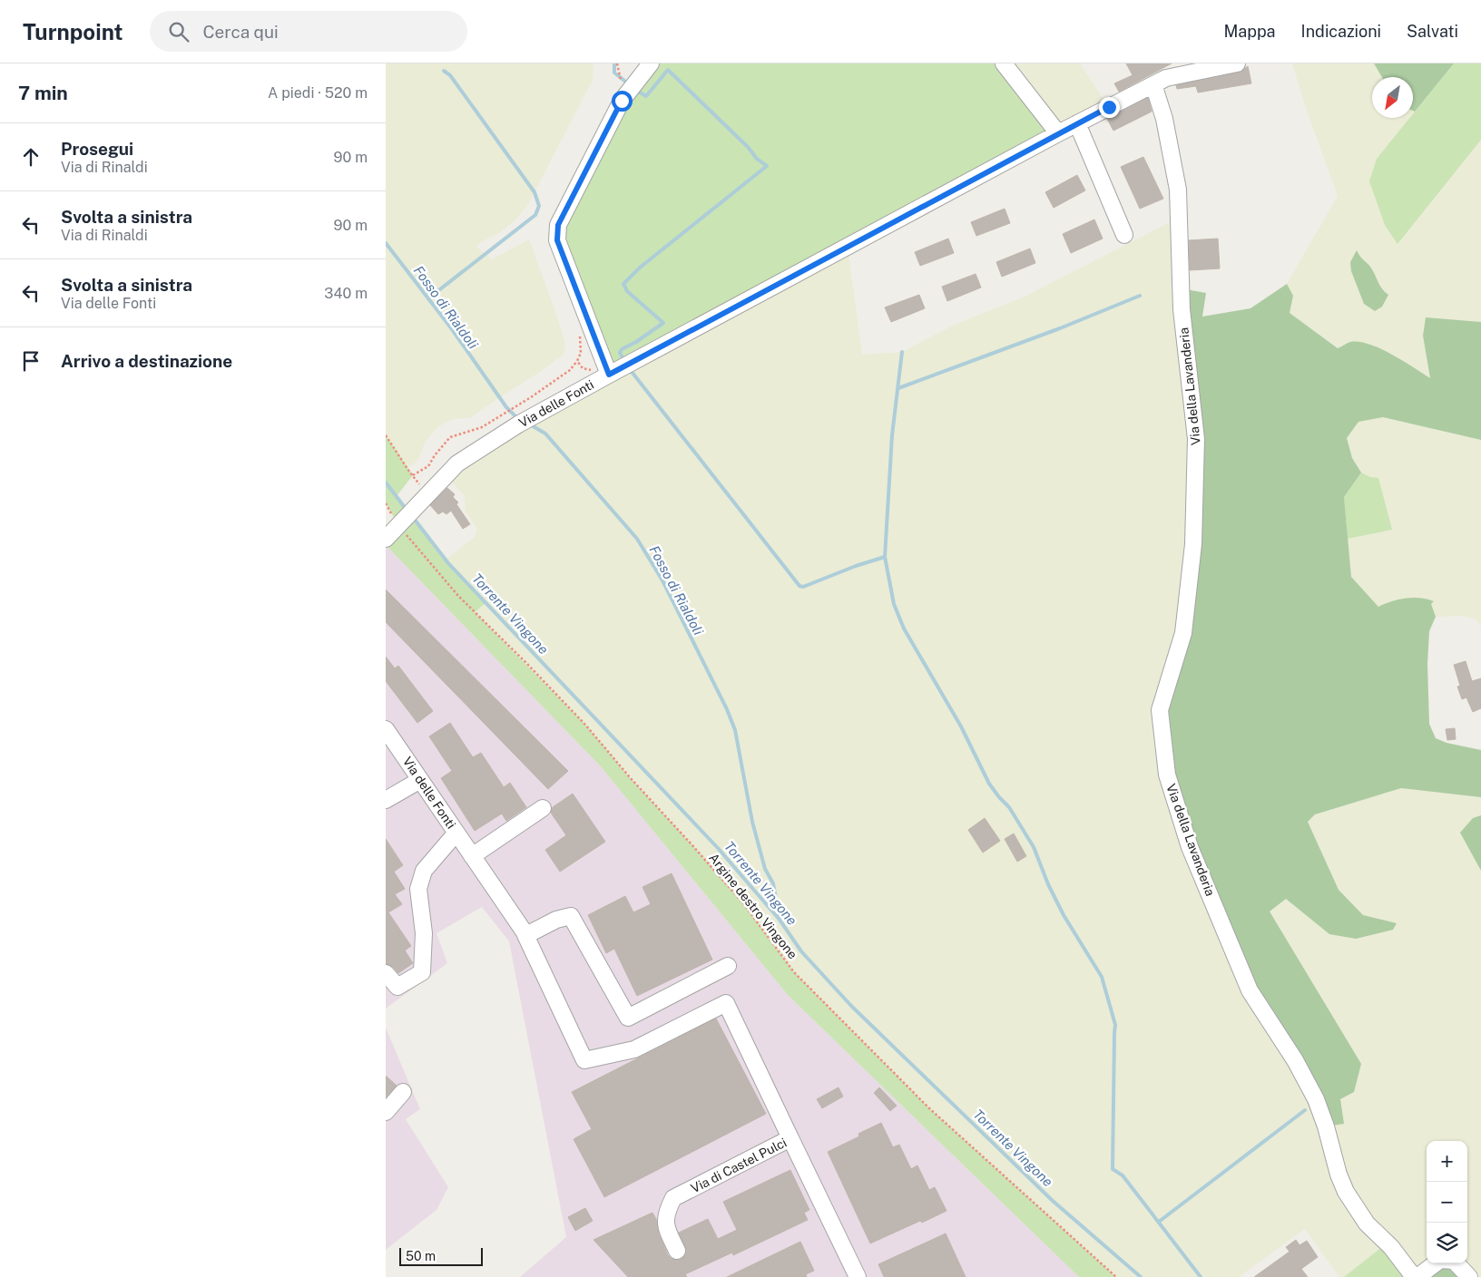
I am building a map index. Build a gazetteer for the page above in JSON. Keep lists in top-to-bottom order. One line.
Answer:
{"streets":{"street":["Via della Lavanderia","Via delle Fonti","Via di Castel Pulci"],"path":["Argine destro Vingone"]},"crossings":[["Via della Lavanderia","Via delle Fonti"],["Via delle Fonti","Argine destro Vingone"],["Via delle Fonti","Via di Castel Pulci"]],"water":["Fosso di Rialdoli","Torrente Vingone"],"scale_bar":"50 m","north":"bottom left","page":{"header":"Turnpoint","search":"Cerca qui","nav":["Mappa","Indicazioni","Salvati"],"heading":["7 min","A piedi · 520 m"],"list":[["Prosegui","Via di Rinaldi","90 m"],["Svolta a sinistra","Via di Rinaldi","90 m"],["Svolta a sinistra","Via delle Fonti","340 m"],"Arrivo a destinazione"],"map_buttons":["+","−"],"scale":"50 m"}}
